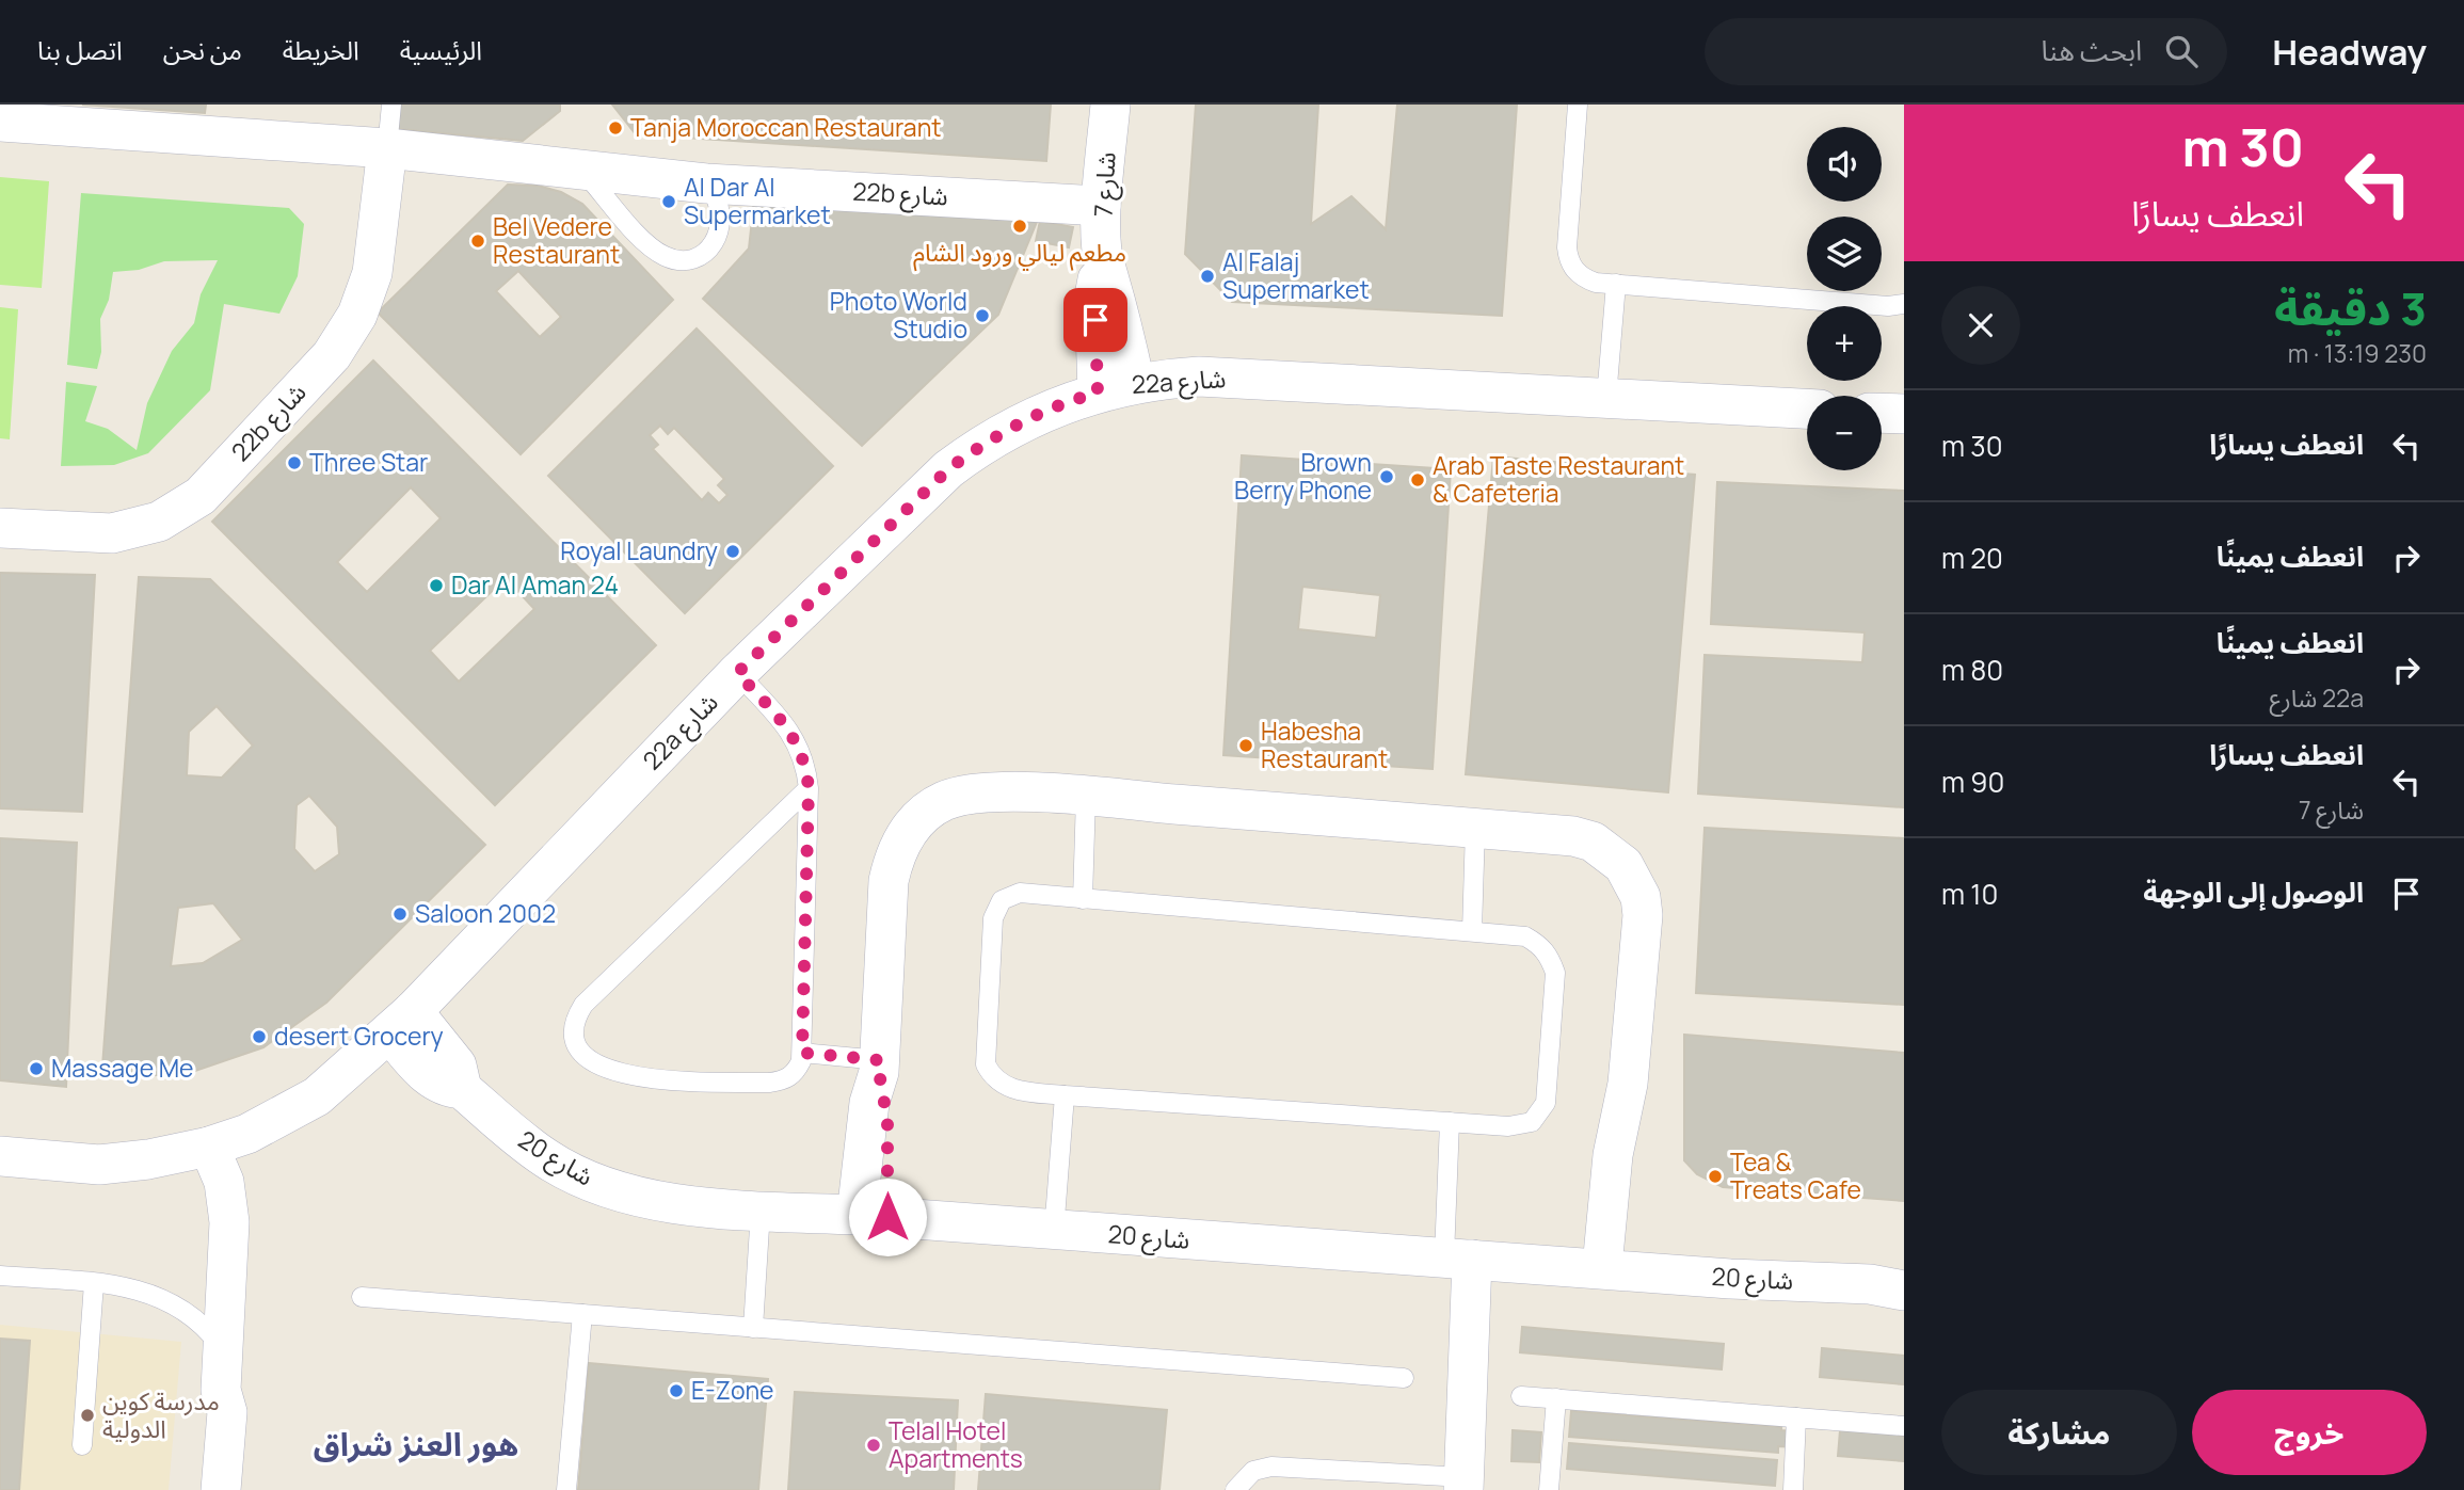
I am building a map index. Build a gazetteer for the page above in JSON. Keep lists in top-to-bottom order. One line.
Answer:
{"streets":{"street":["شارع 7","22b شارع","22a شارع","شارع 20"]},"crossings":[["شارع 7","22b شارع"],["شارع 7","22a شارع"],["22a شارع","شارع 20"]],"districts":["هور العنز شراق"],"places":["Tanja Moroccan Restaurant","Al Dar Al Supermarket","مطعم ليالي ورود الشام","Bel Vedere Restaurant","Al Falaj Supermarket","Photo World Studio","Three Star","Brown Berry Phone","Arab Taste Restaurant & Cafeteria","Royal Laundry","Dar Al Aman 24","Habesha Restaurant","Saloon 2002","desert Grocery","Massage Me","Tea & Treats Cafe","E-Zone","مدرسة كوين الدولية","Telal Hotel Apartments"],"page":{"header":"Headway","search":"ابحث هنا","nav":["الرئيسية","الخريطة","من نحن","اتصل بنا"],"turn":["30 m","انعطف يسارًا"],"map_buttons":["+","−"],"heading":["3 دقيقة","230 m · 13:19"],"list":[{"name":"انعطف يسارًا","value":"30 m"},{"name":"انعطف يمينًا","value":"20 m"},{"name":"انعطف يمينًا","note":"22a شارع","value":"80 m"},{"name":"انعطف يسارًا","note":"شارع 7","value":"90 m"},{"name":"الوصول إلى الوجهة","value":"10 m"}],"buttons":["خروج","مشاركة"]}}
